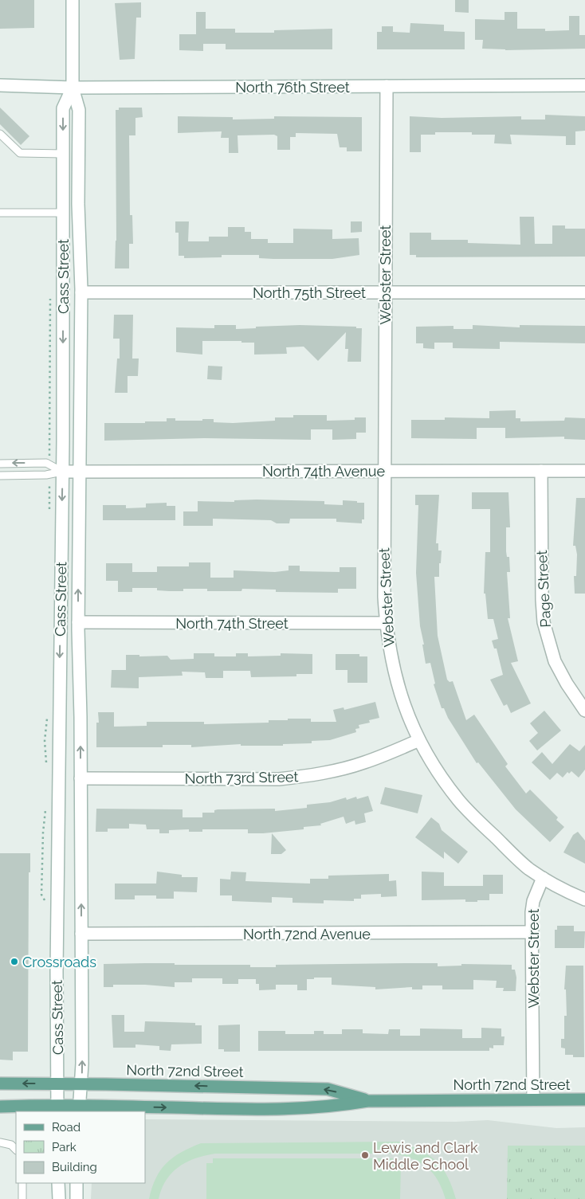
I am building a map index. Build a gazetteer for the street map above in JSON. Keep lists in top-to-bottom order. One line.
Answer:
{"streets":{"main road":["North 72nd Street"],"street":["North 76th Street","Webster Street","Cass Street","North 75th Street","North 74th Avenue","Page Street","North 74th Street","North 73rd Street","North 72nd Avenue"]},"crossings":[["North 76th Street","Webster Street"],["North 76th Street","Cass Street"],["Webster Street","North 75th Street"],["Webster Street","North 74th Avenue"],["Webster Street","North 74th Street"],["Webster Street","North 73rd Street"],["Webster Street","North 72nd Avenue"],["Webster Street","North 72nd Street"],["Cass Street","North 75th Street"],["Cass Street","North 74th Avenue"],["Cass Street","North 74th Street"],["Cass Street","North 73rd Street"],["Cass Street","North 72nd Avenue"],["Cass Street","North 72nd Street"],["North 74th Avenue","Page Street"]],"places":["Crossroads","Lewis and Clark Middle School"],"legend":["Road","Park","Building"]}
